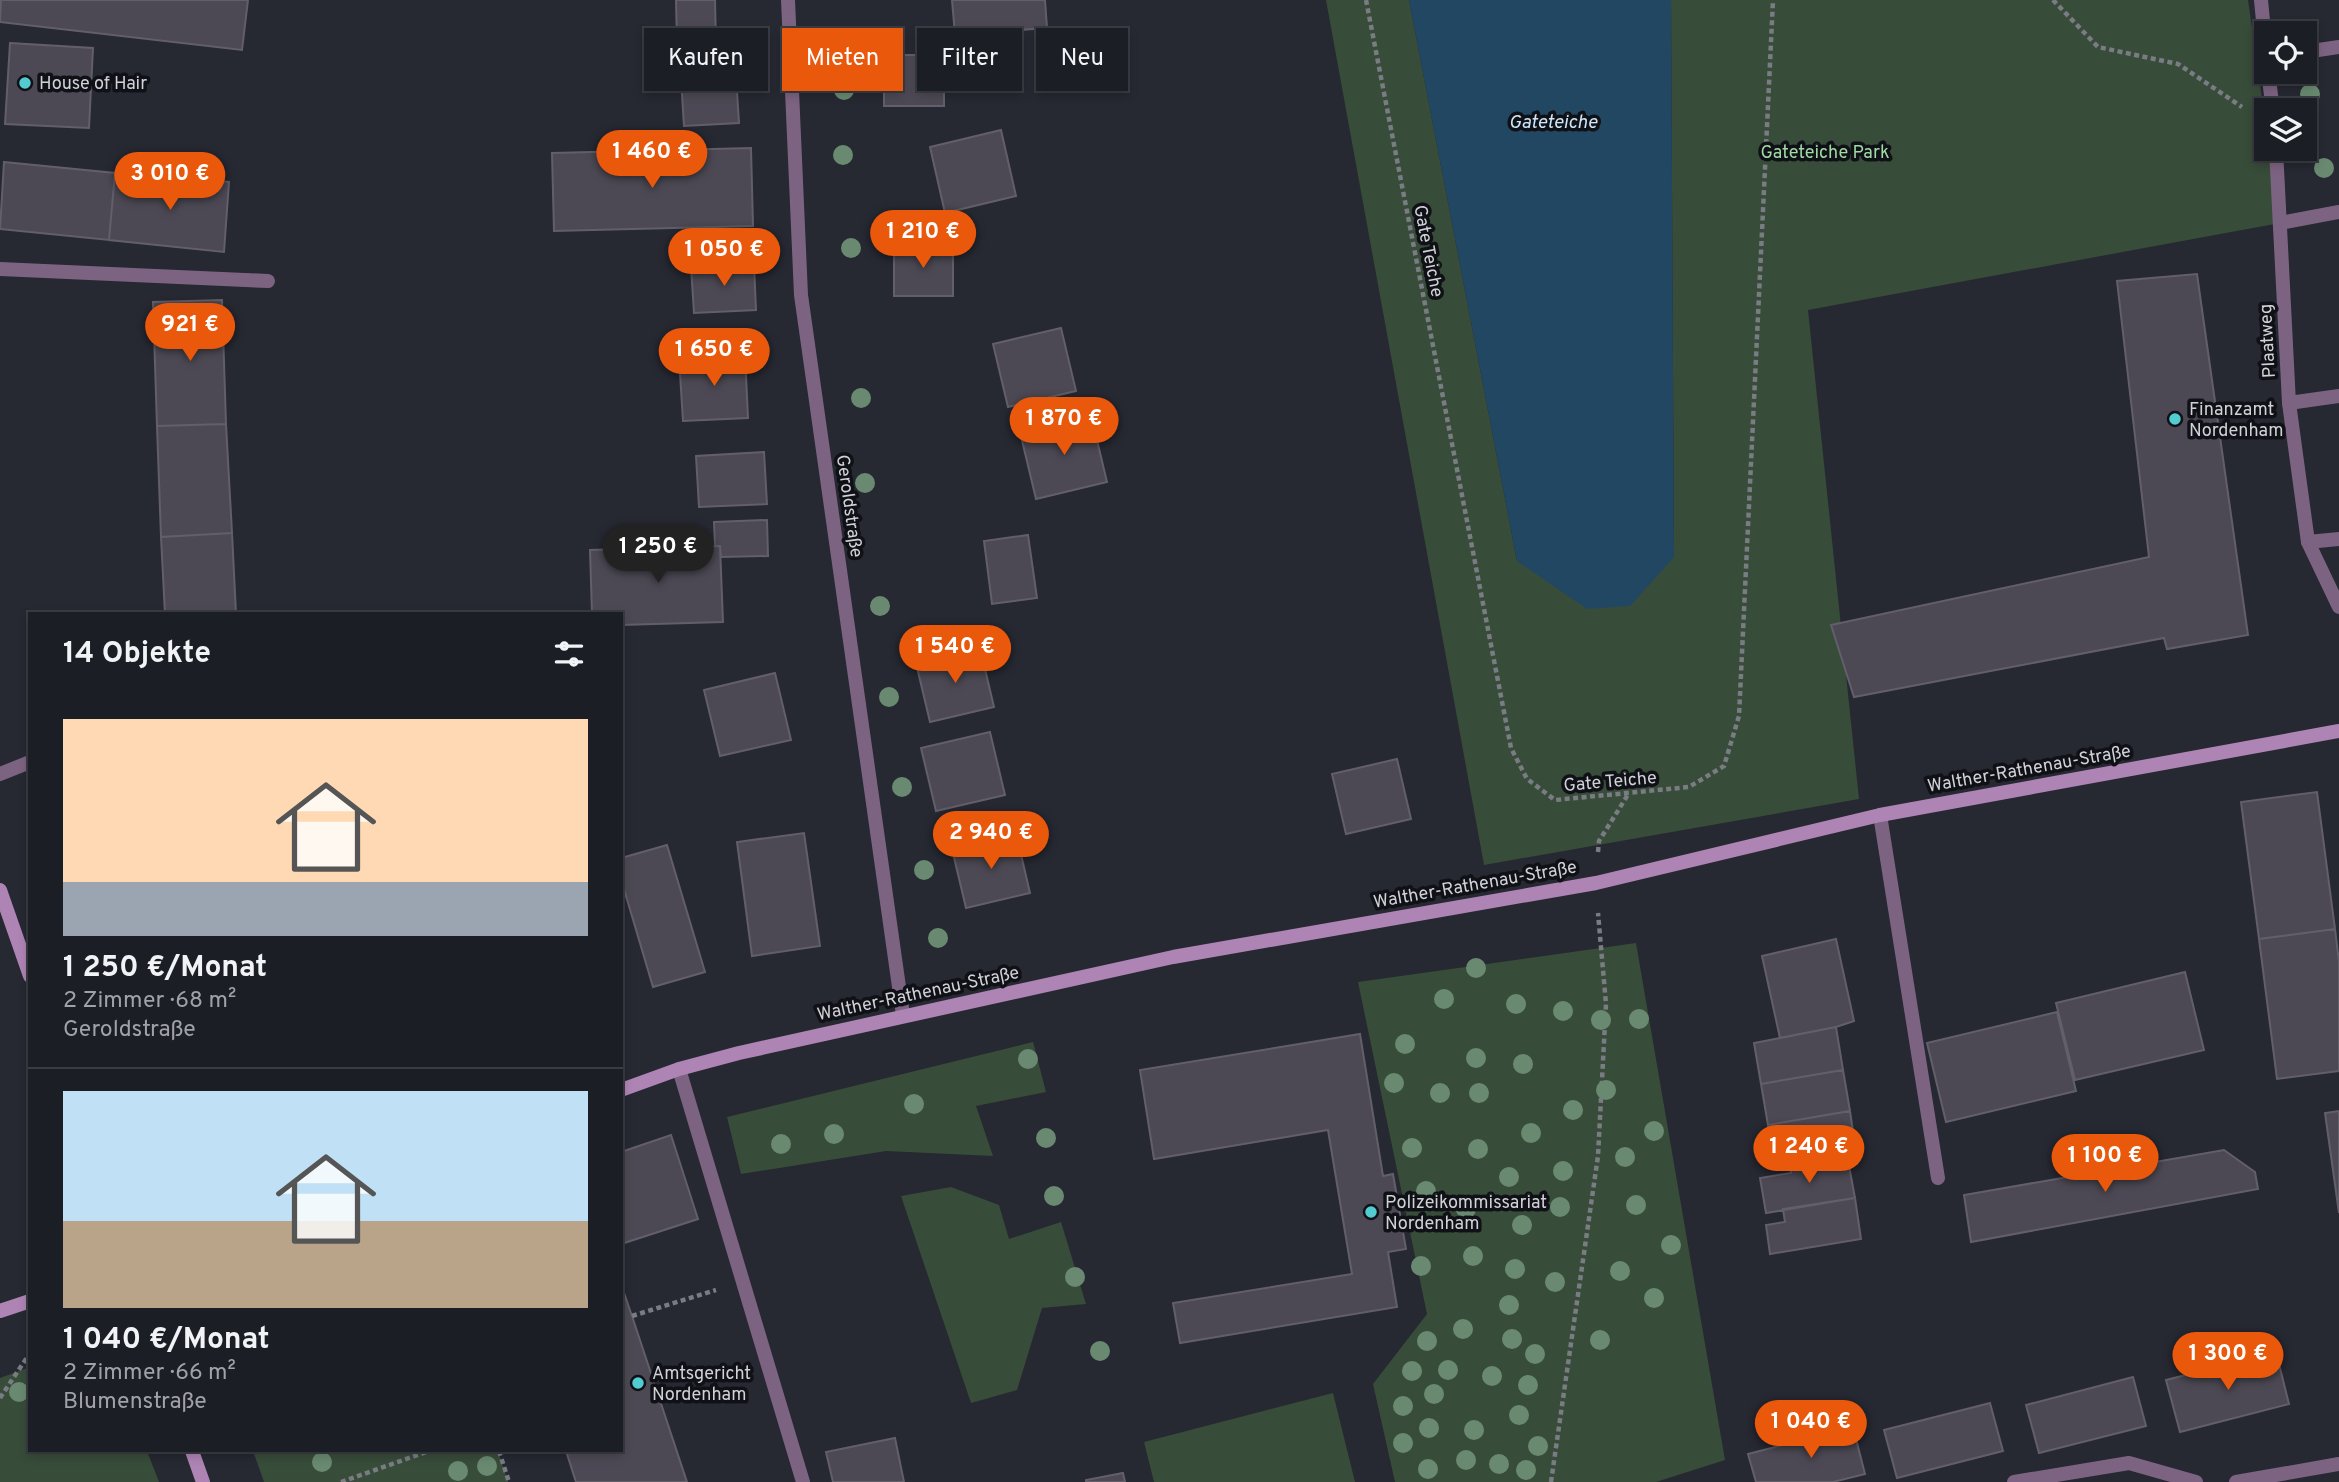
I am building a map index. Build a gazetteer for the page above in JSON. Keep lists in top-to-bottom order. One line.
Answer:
{"streets":{"street":["Plaatweg","Geroldstraße","Walther-Rathenau-Straße"],"path":["Gate Teiche"]},"crossings":[["Geroldstraße","Walther-Rathenau-Straße"]],"water":["Gateteiche"],"parks":["Gateteiche Park"],"places":["House of Hair","Finanzamt Nordenham","Polizeikommissariat Nordenham","Amtsgericht Nordenham"],"page":{"chip":["Kaufen","Mieten","Filter","Neu"],"price":["1 460 €","3 010 €","1 210 €","1 050 €","921 €","1 650 €","1 870 €","1 250 €","1 540 €","2 940 €","1 240 €","1 100 €","1 300 €","1 040 €"],"heading":"14 Objekte","list":[{"name":"1 250 €/Monat","note":"2 Zimmer · 68 m² · Geroldstraße"},{"name":"1 040 €/Monat","note":"2 Zimmer · 66 m² · Blumenstraße"}]}}
